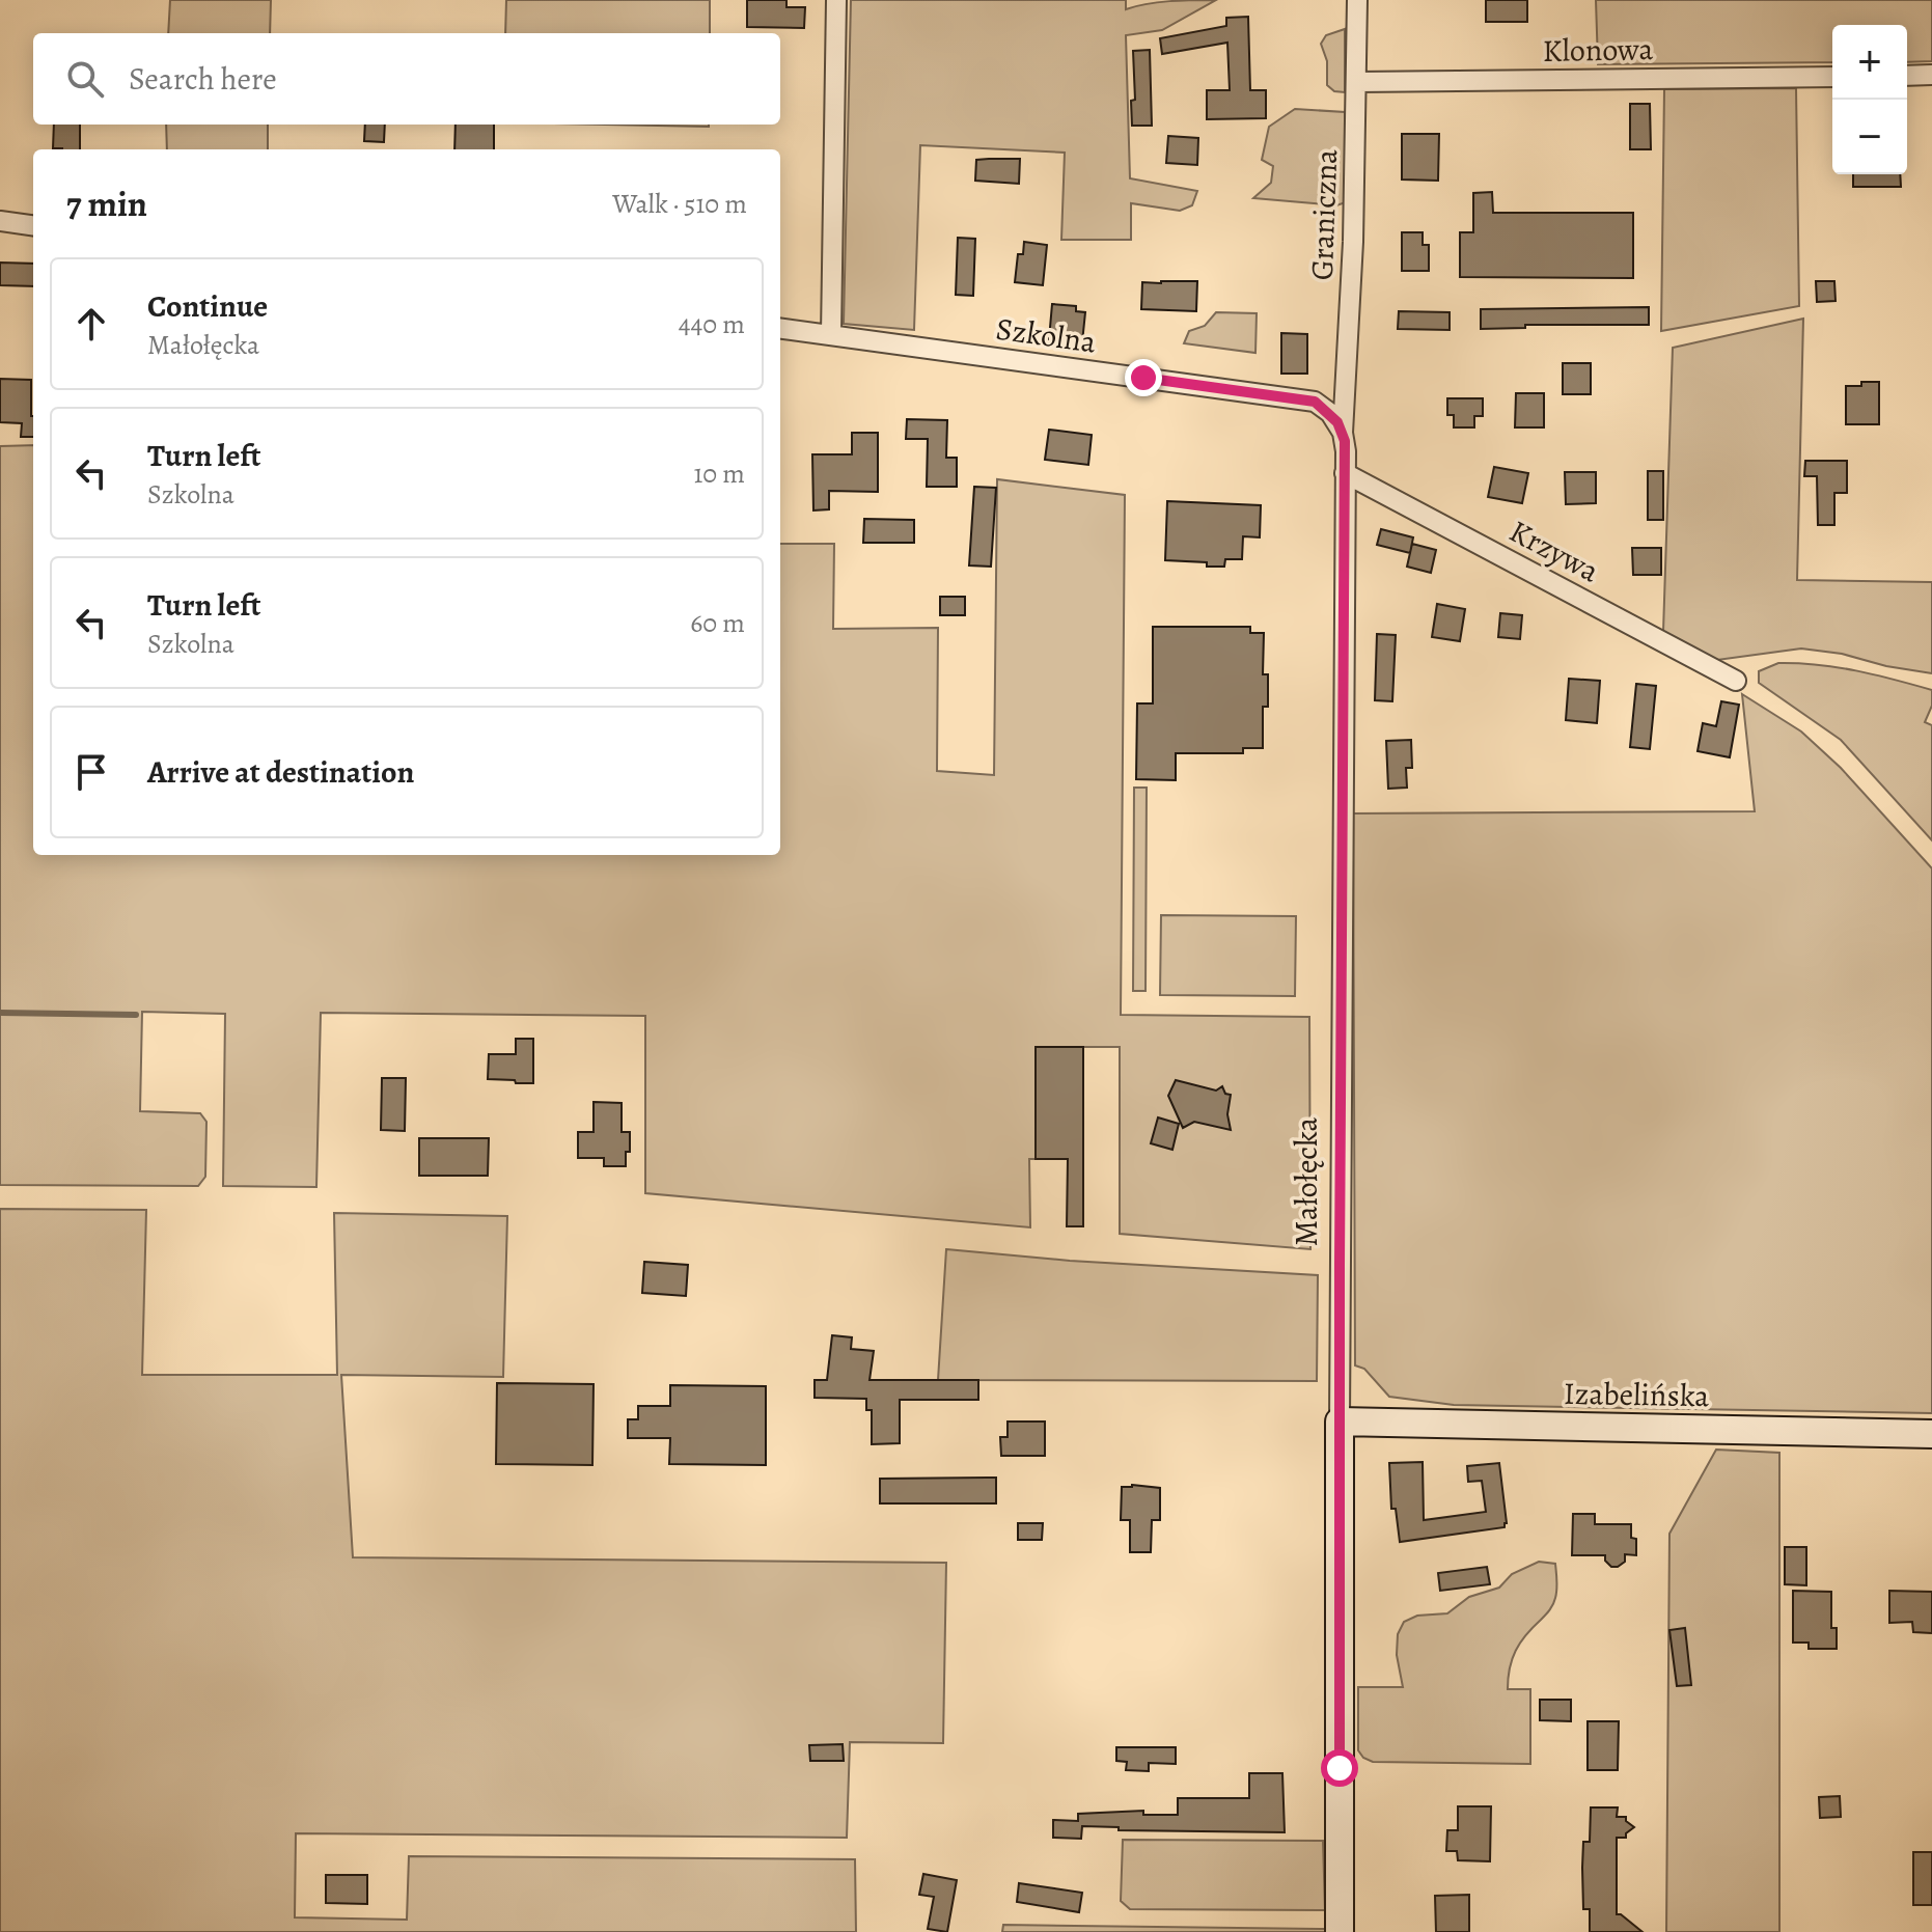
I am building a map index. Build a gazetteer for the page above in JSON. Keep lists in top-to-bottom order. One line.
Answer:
{"streets":{"street":["Klonowa","Graniczna","Szkolna","Krzywa","Małołęcka","Izabelińska"]},"crossings":[["Klonowa","Graniczna"],["Graniczna","Szkolna"],["Graniczna","Małołęcka"],["Szkolna","Małołęcka"],["Krzywa","Małołęcka"],["Małołęcka","Izabelińska"]],"page":{"map_buttons":["+","−"],"search":"Search here","heading":["7 min","Walk · 510 m"],"list":[["Continue","Małołęcka","440 m"],["Turn left","Szkolna","10 m"],["Turn left","Szkolna","60 m"],"Arrive at destination"]}}
